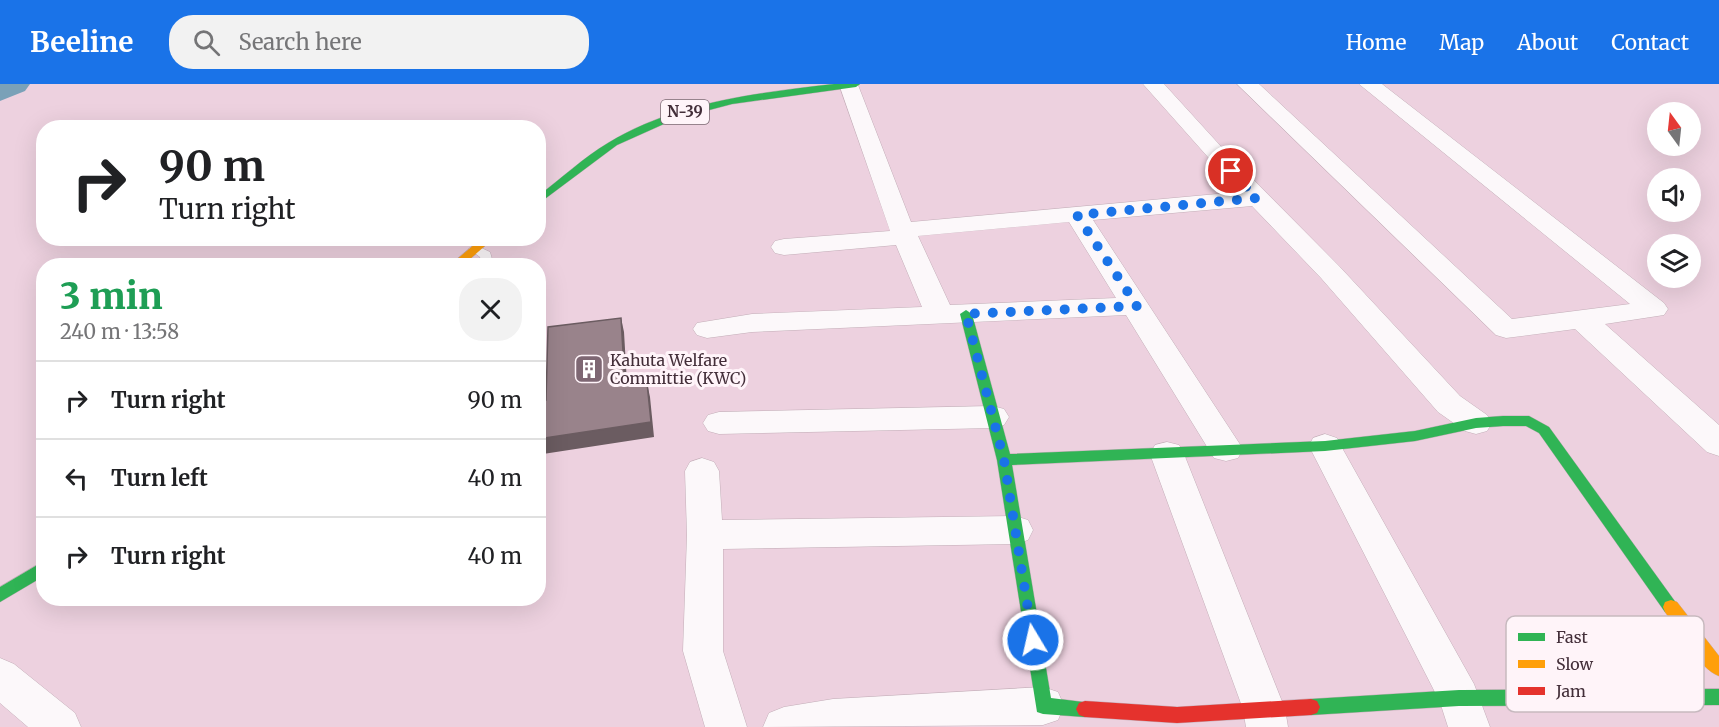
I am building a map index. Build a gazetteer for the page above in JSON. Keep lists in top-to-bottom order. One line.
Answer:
{"streets":{"main road":["N-39"]},"places":{"building":["Kahuta Welfare Committie (KWC)"]},"legend":["Fast","Slow","Jam"],"north":"top","page":{"header":"Beeline","search":"Search here","nav":["Home","Map","About","Contact"],"turn":["90 m","Turn right"],"heading":["3 min","240 m · 13:58"],"list":[{"name":"Turn right","value":"90 m"},{"name":"Turn left","value":"40 m"},{"name":"Turn right","value":"40 m"}]}}
